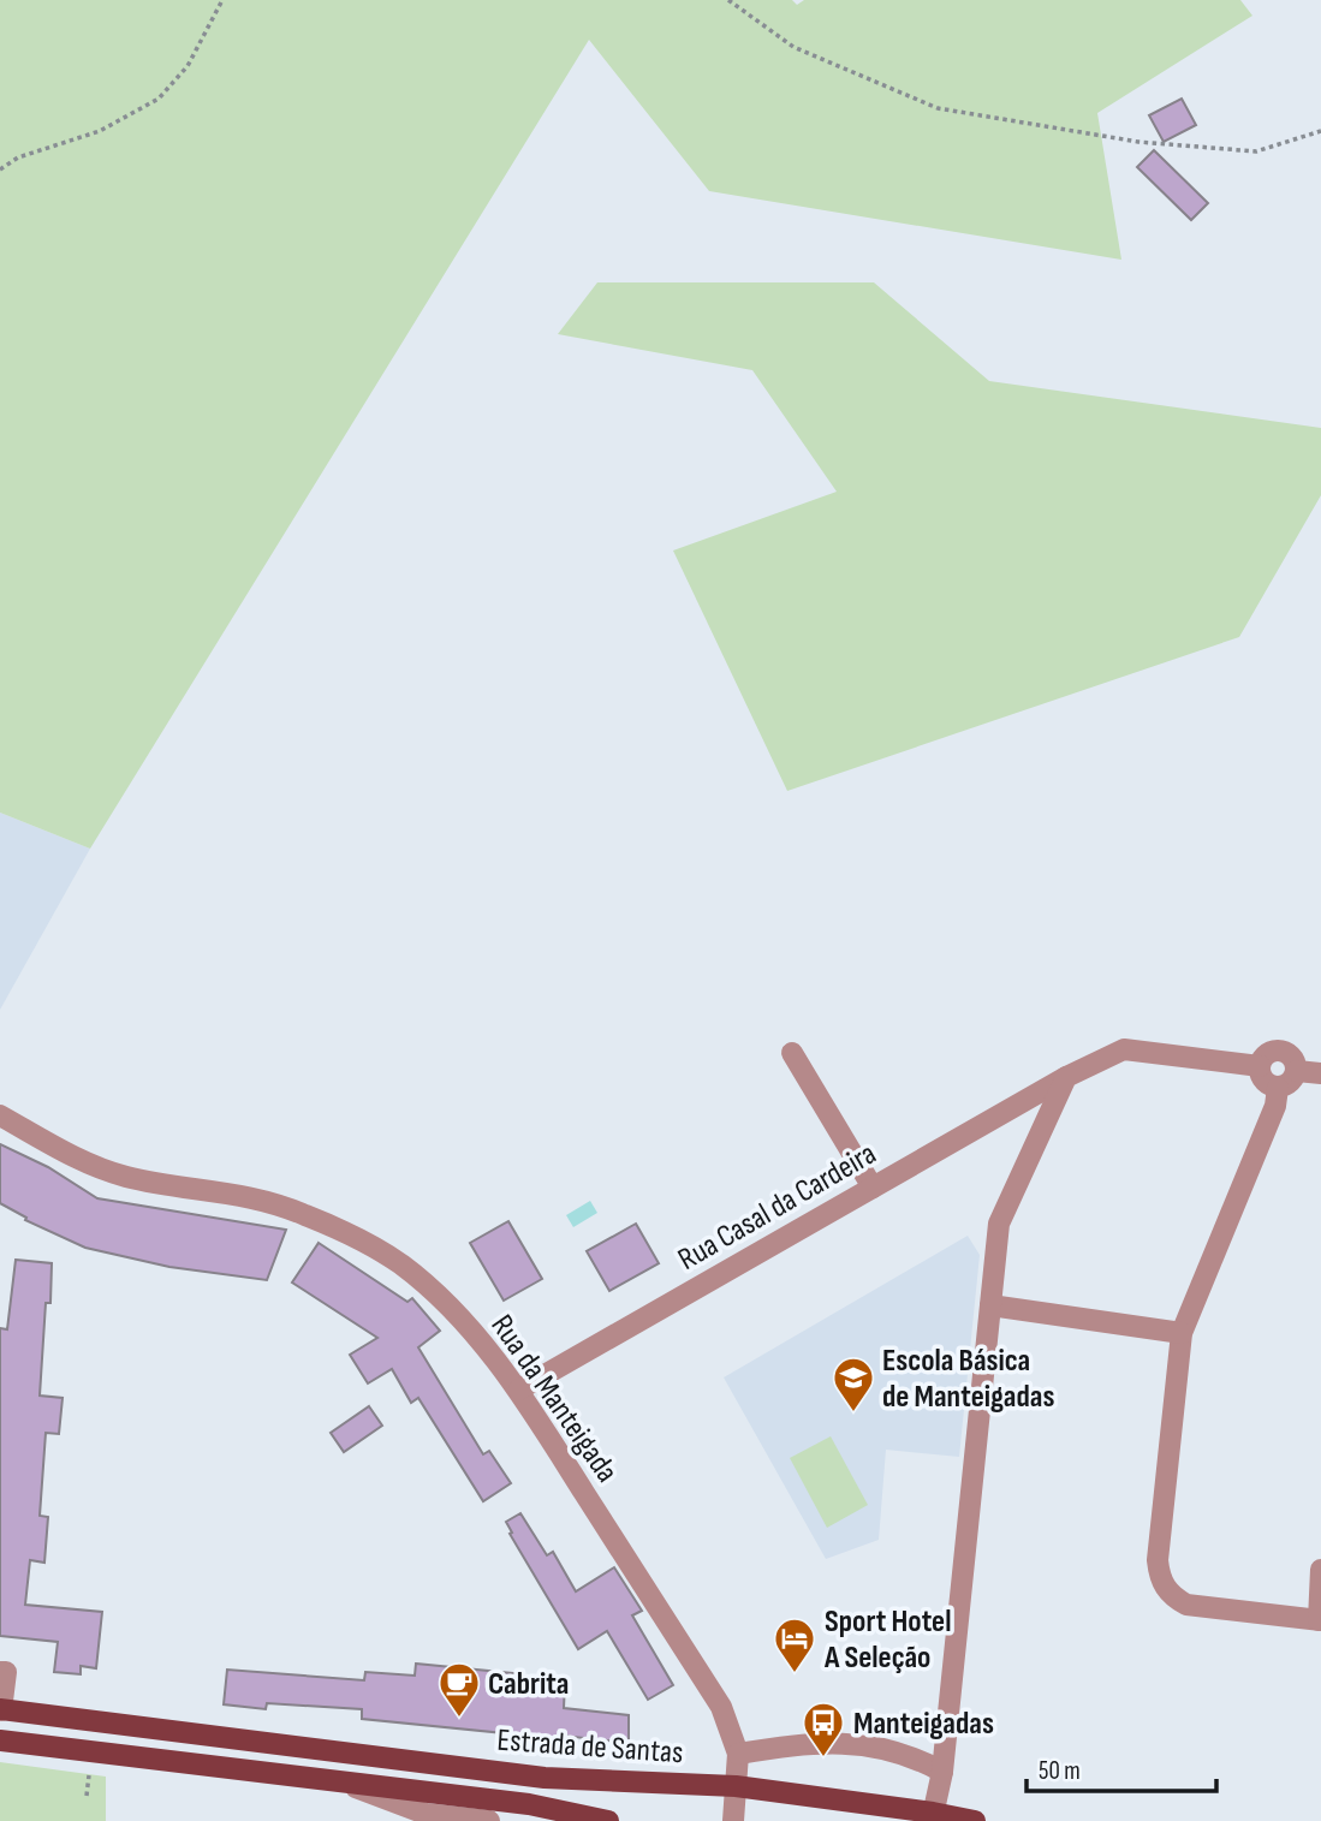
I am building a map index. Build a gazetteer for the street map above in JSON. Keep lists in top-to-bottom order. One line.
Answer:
{"streets":{"main road":["Estrada de Santas"],"street":["Rua Casal da Cardeira","Rua da Manteigada"]},"crossings":[["Rua Casal da Cardeira","Rua da Manteigada"],["Rua da Manteigada","Estrada de Santas"]],"places":{"school or university":["Escola Básica de Manteigadas"],"hotel":["Sport Hotel A Seleção"],"cafe":["Cabrita"],"bus stop":["Manteigadas"]},"scale_bar":"50 m"}
